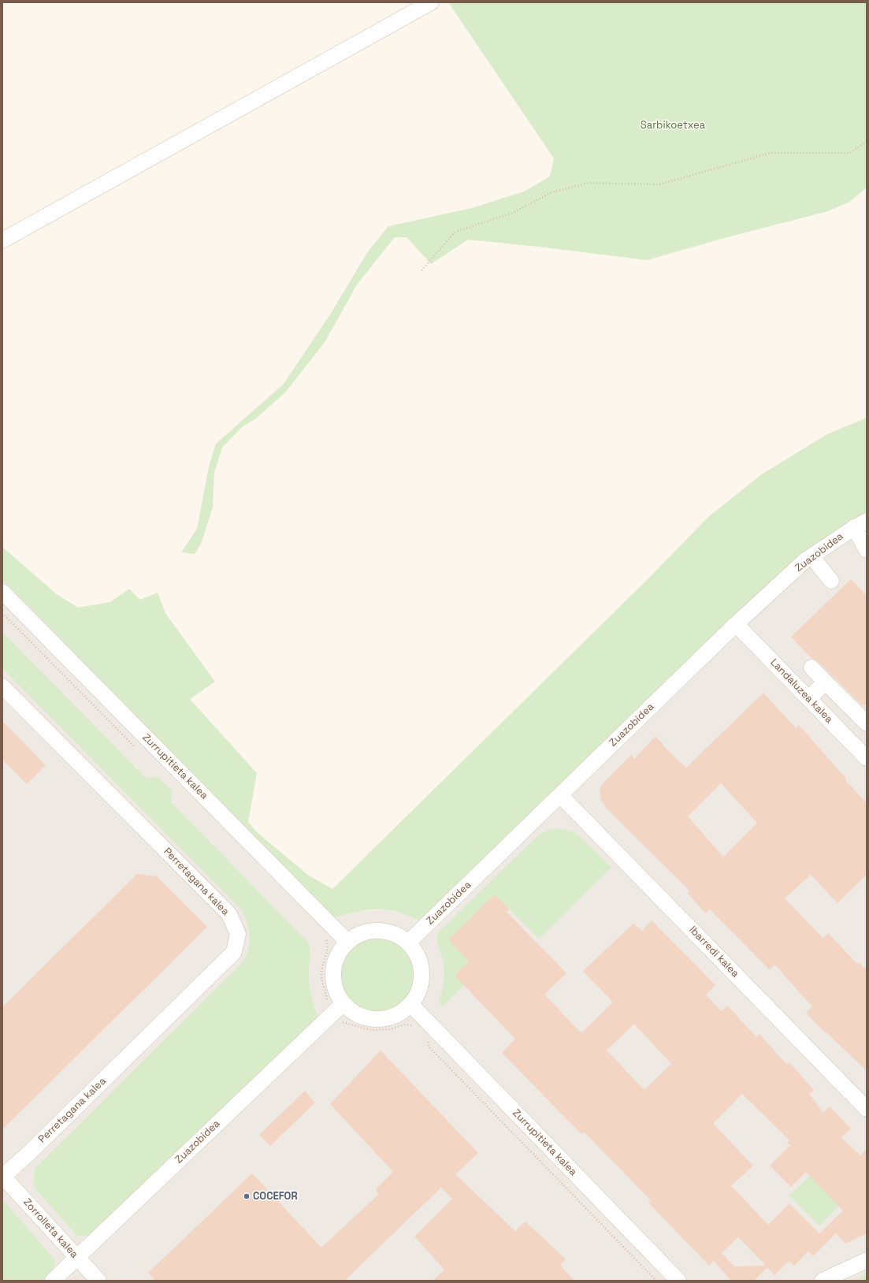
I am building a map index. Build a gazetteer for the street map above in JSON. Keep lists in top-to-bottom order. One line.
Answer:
{"streets":{"street":["Zuazobidea","Landaluzea kalea","Zurrupitieta kalea","Perretagana kalea","Ibarredi kalea","Zorrolleta kalea"]},"crossings":[["Zuazobidea","Landaluzea kalea"],["Zuazobidea","Zurrupitieta kalea"],["Zuazobidea","Ibarredi kalea"],["Zuazobidea","Zorrolleta kalea"],["Perretagana kalea","Zorrolleta kalea"]],"parks":["Sarbikoetxea"],"places":["COCEFOR"]}
